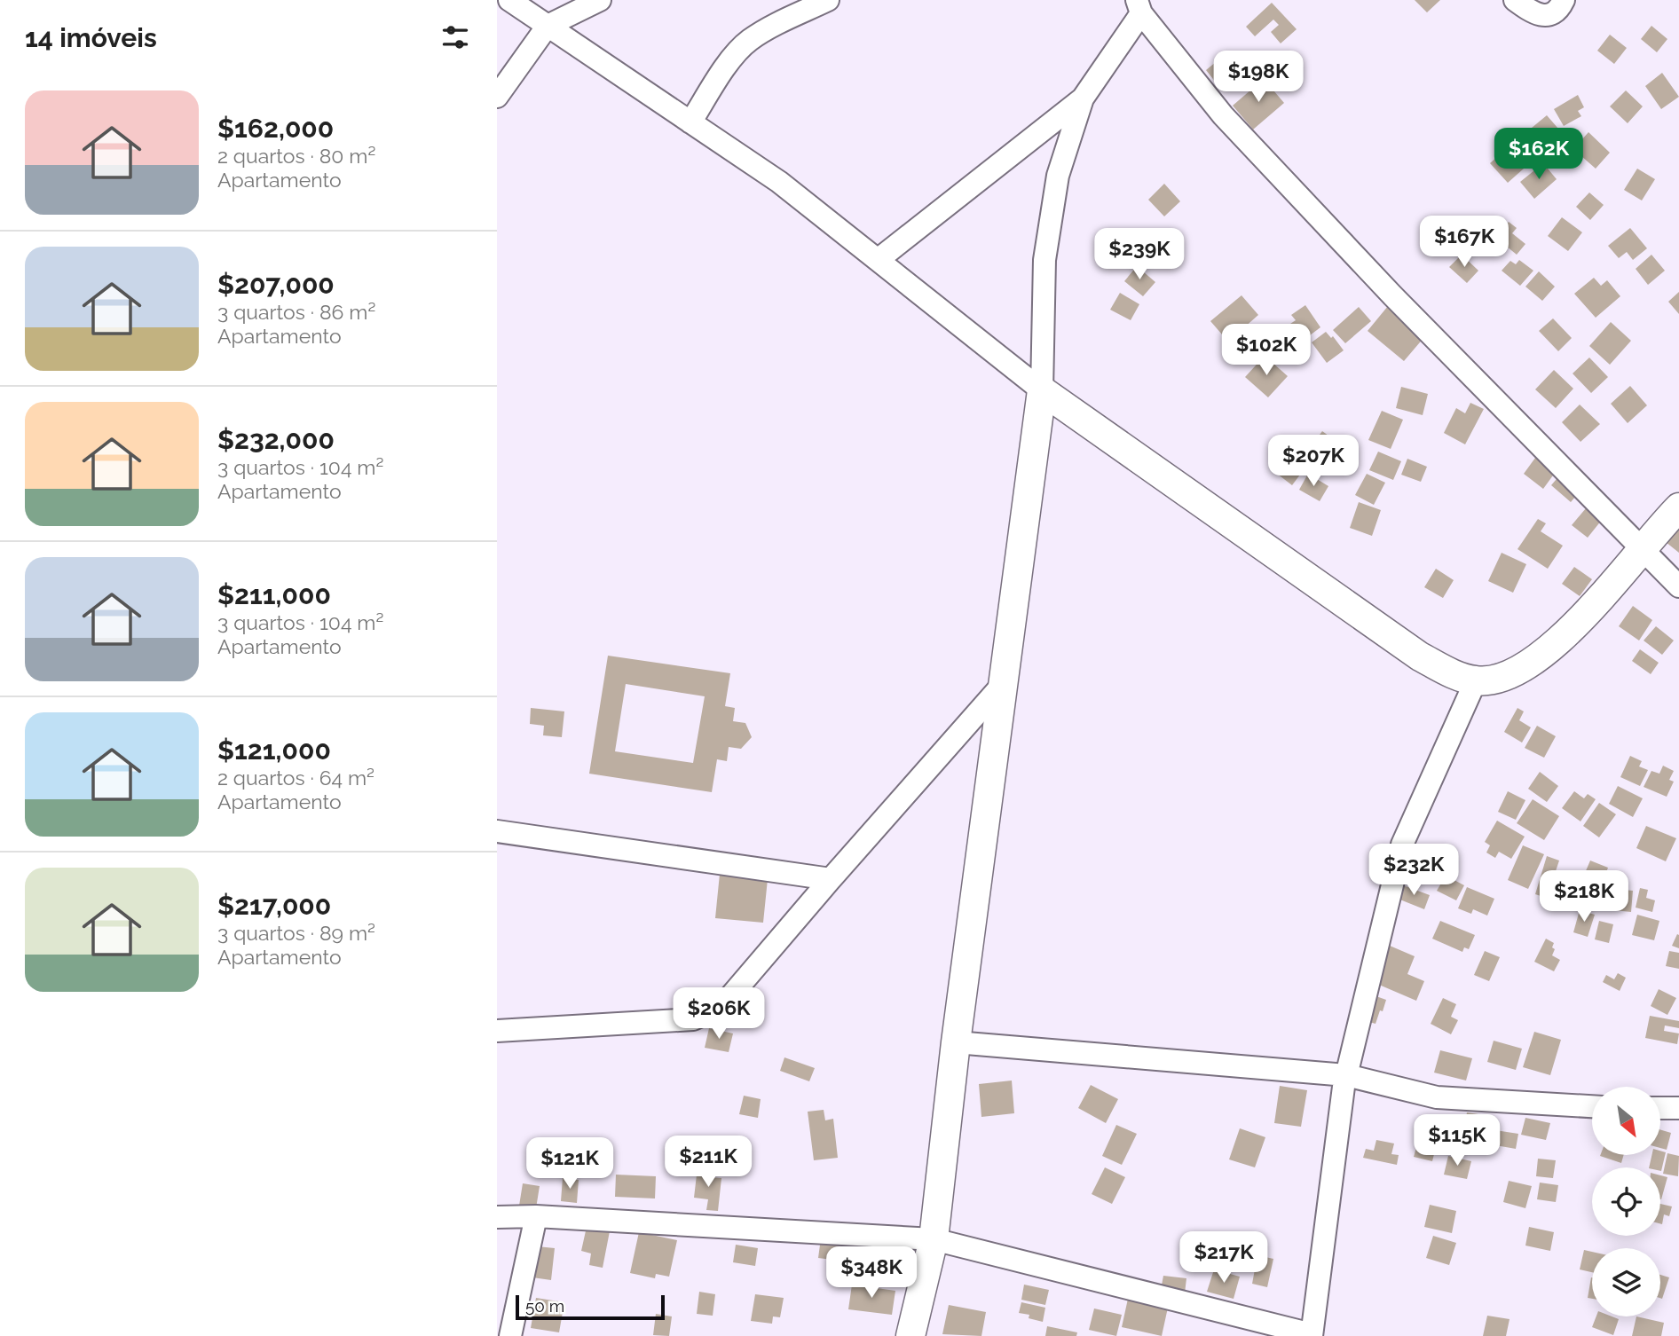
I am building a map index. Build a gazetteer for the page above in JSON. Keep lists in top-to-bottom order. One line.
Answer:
{"scale_bar":"50 m","north":"bottom right","page":{"heading":"14 imóveis","price":["$198K","$162K","$167K","$239K","$102K","$207K","$232K","$218K","$206K","$115K","$211K","$121K","$217K","$348K"],"list":[{"name":"$162,000","note":"2 quartos · 80 m² · Apartamento"},{"name":"$207,000","note":"3 quartos · 86 m² · Apartamento"},{"name":"$232,000","note":"3 quartos · 104 m² · Apartamento"},{"name":"$211,000","note":"3 quartos · 104 m² · Apartamento"},{"name":"$121,000","note":"2 quartos · 64 m² · Apartamento"},{"name":"$217,000","note":"3 quartos · 89 m² · Apartamento"}],"scale":"50 m"}}
